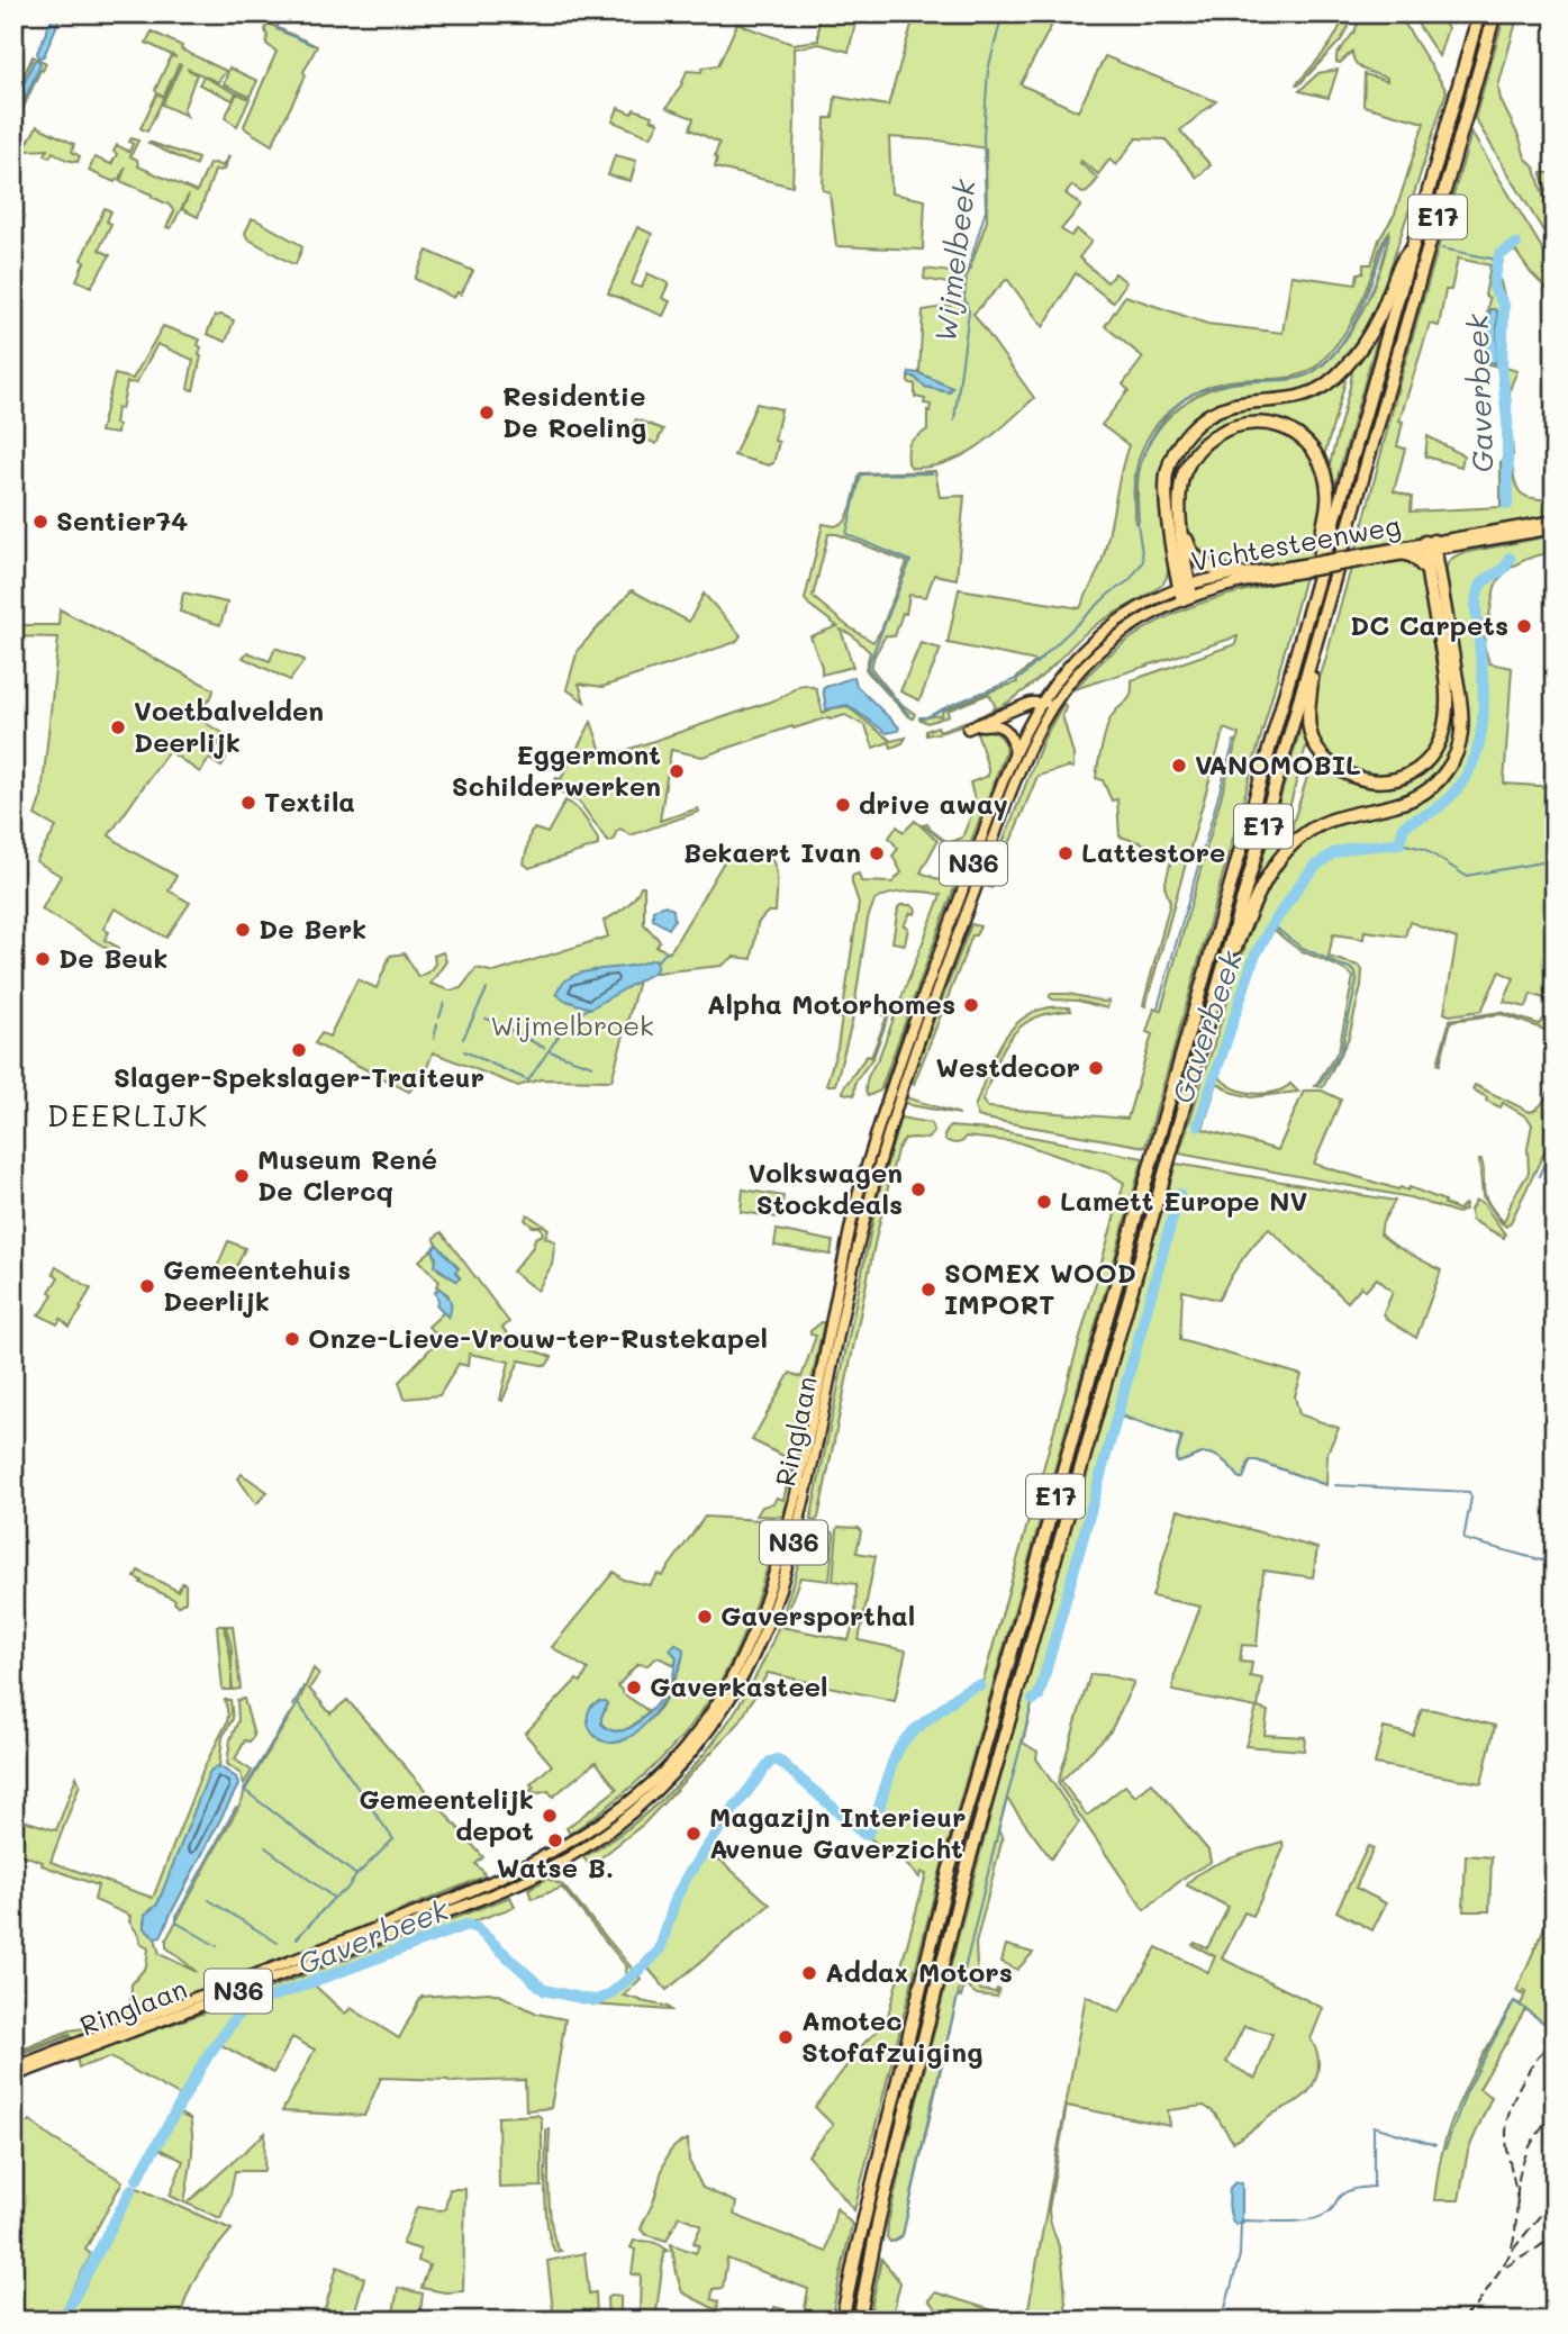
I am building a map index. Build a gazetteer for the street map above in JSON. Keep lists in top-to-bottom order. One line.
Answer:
{"streets":{"highway":["E17"],"main road":["Vichtesteenweg","N36","Ringlaan"]},"crossings":[["Vichtesteenweg","Ringlaan"]],"districts":["DEERLIJK"],"water":["Wijmelbeek","Gaverbeek"],"parks":["Wijmelbroek"],"places":["Residentie De Roeling","Sentier74","DC Carpets","Voetbalvelden Deerlijk","VANOMOBIL","Eggermont Schilderwerken","Textila","drive away","Bekaert Ivan","Lattestore","De Berk","De Beuk","Alpha Motorhomes","Slager-Spekslager-Traiteur","Westdecor","Museum René De Clercq","Volkswagen Stockdeals","Lamett Europe NV","Gemeentehuis Deerlijk","SOMEX WOOD IMPORT","Onze-Lieve-Vrouw-ter-Rustekapel","Gaversporthal","Gaverkasteel","Gemeentelijk depot","Magazijn Interieur Avenue Gaverzicht","Watse B.","Addax Motors","Amotec Stofafzuiging"]}
